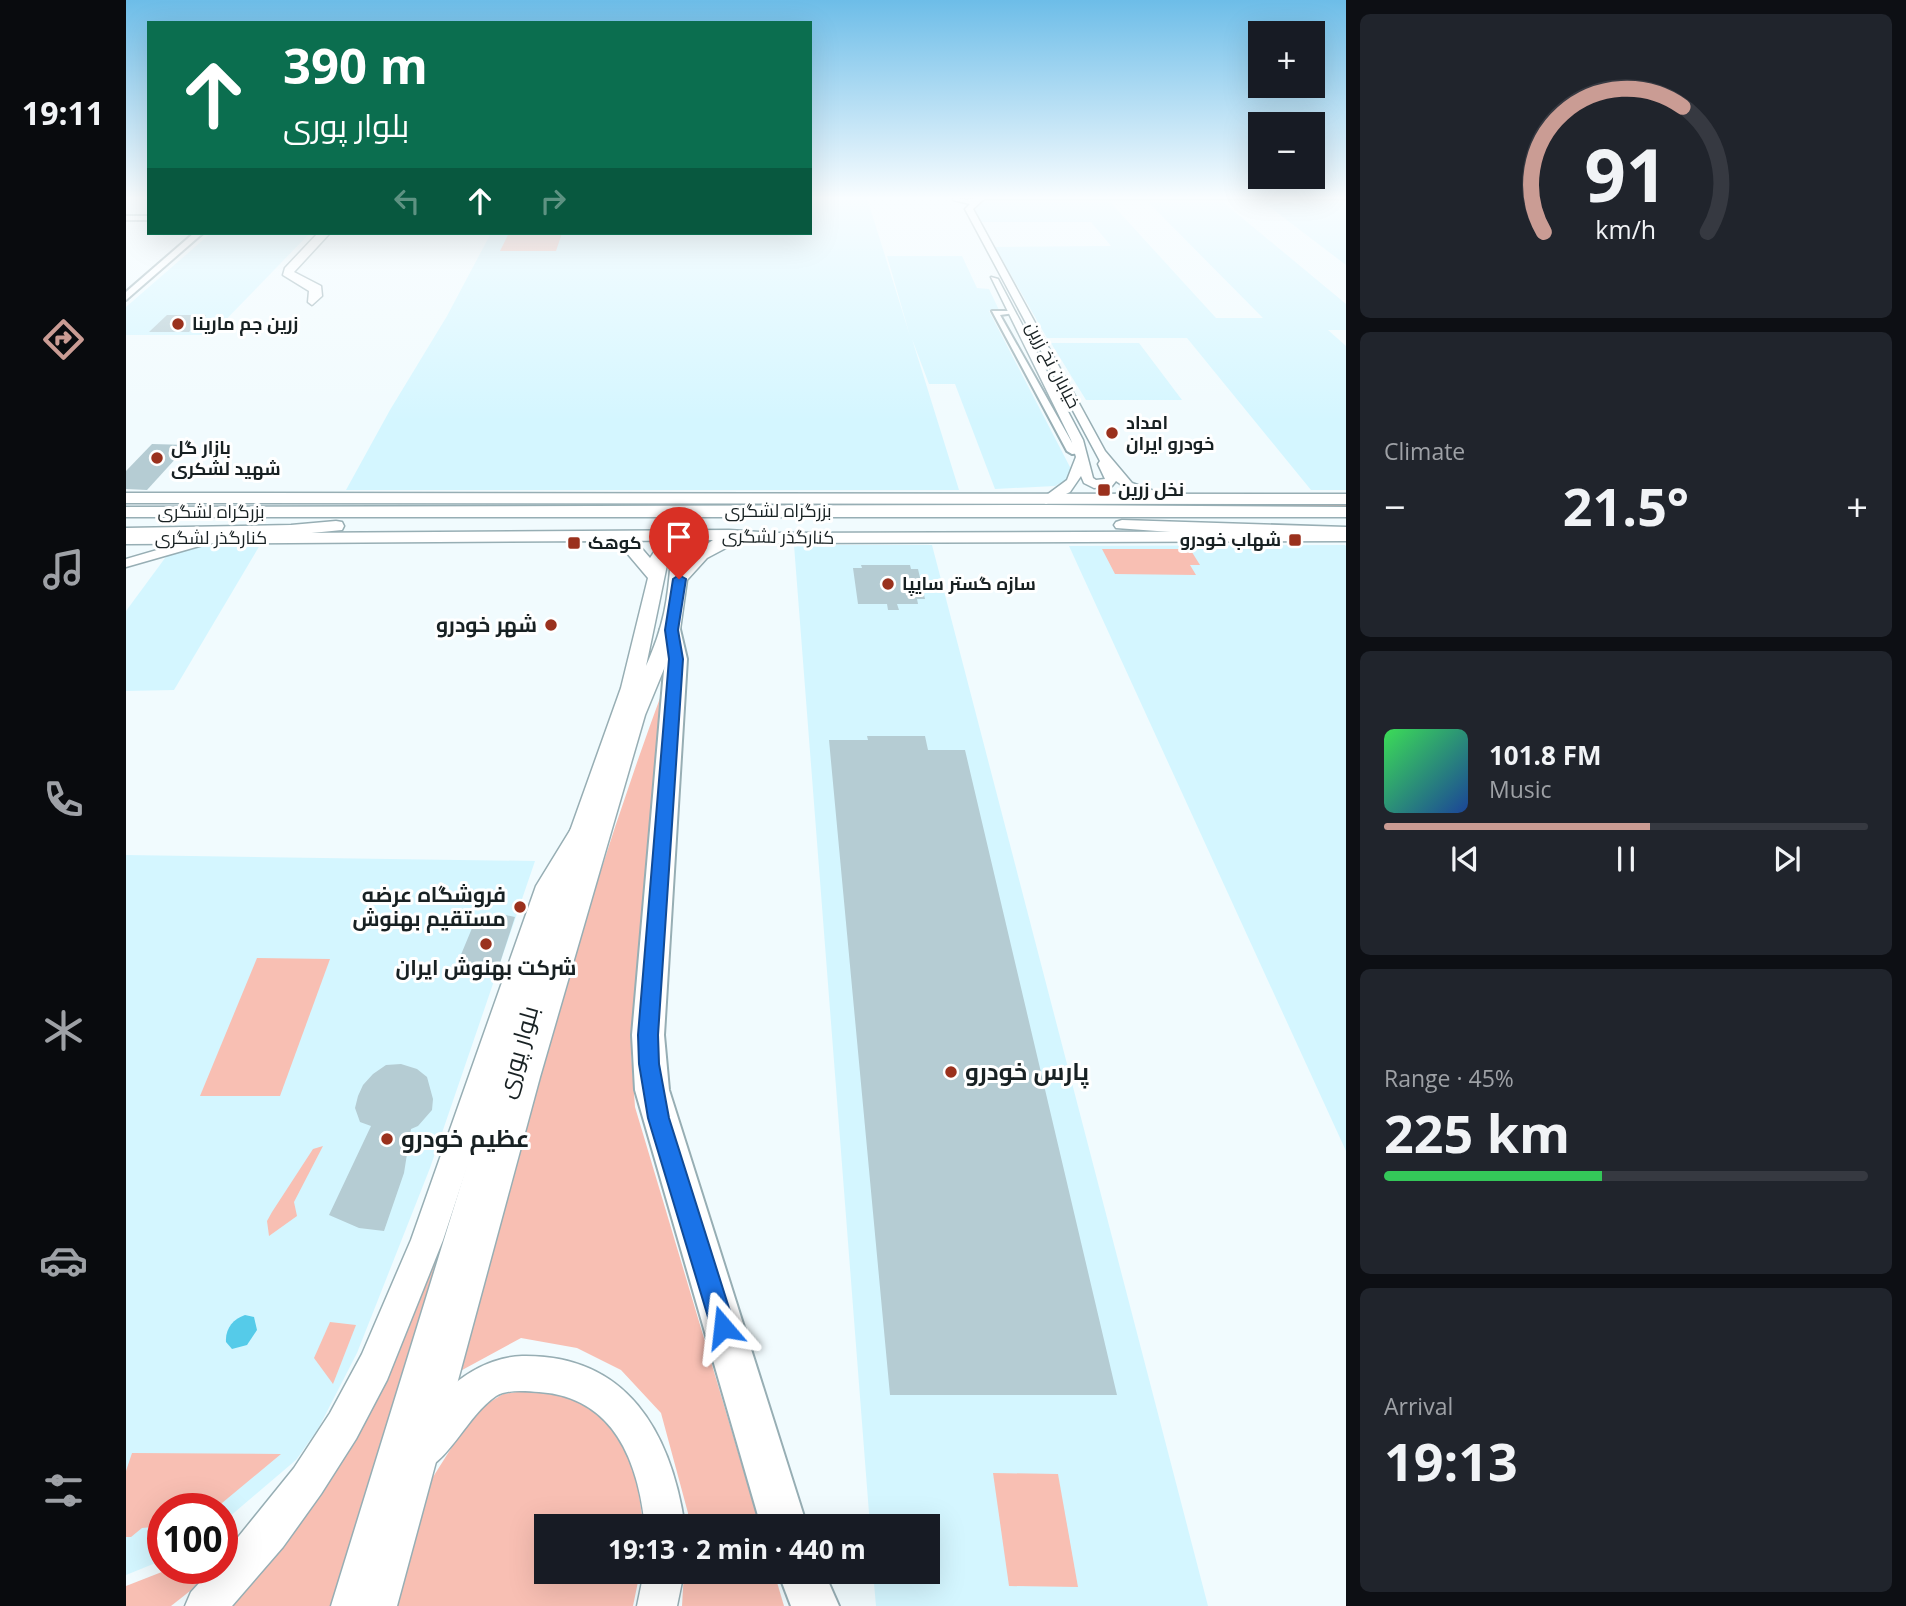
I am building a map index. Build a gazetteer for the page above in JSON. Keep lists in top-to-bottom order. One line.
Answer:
{"streets":{"main road":["بزرگراه لشگری","کنارگذر لشگری","بلوار پوری"],"street":["خیابان نخ زرین"]},"places":{"other":["زرین جم مارینا","امداد خودرو ایران","بازار گل شهید لشکری","سازه گستر سایپا","شهر خودرو","فروشگاه عرضه مستقیم بهنوش","شرکت بهنوش ایران","پارس خودرو","عظیم خودرو"],"transit":["نخل زرین","شهاب خودرو","کوهک"]},"page":{"tabs":"19:11","map_buttons":["+","−"],"turn":["390 m","بلوار پوری"],"tile":["Climate",["Range · 45%","225 km"],["Arrival","19:13"]],"heat":["−","21.5°","+"],"song":["101.8 FM","Music"],"limit":"100","trip":"19:13 · 2 min · 440 m","gauge":["91","km/h"]}}
